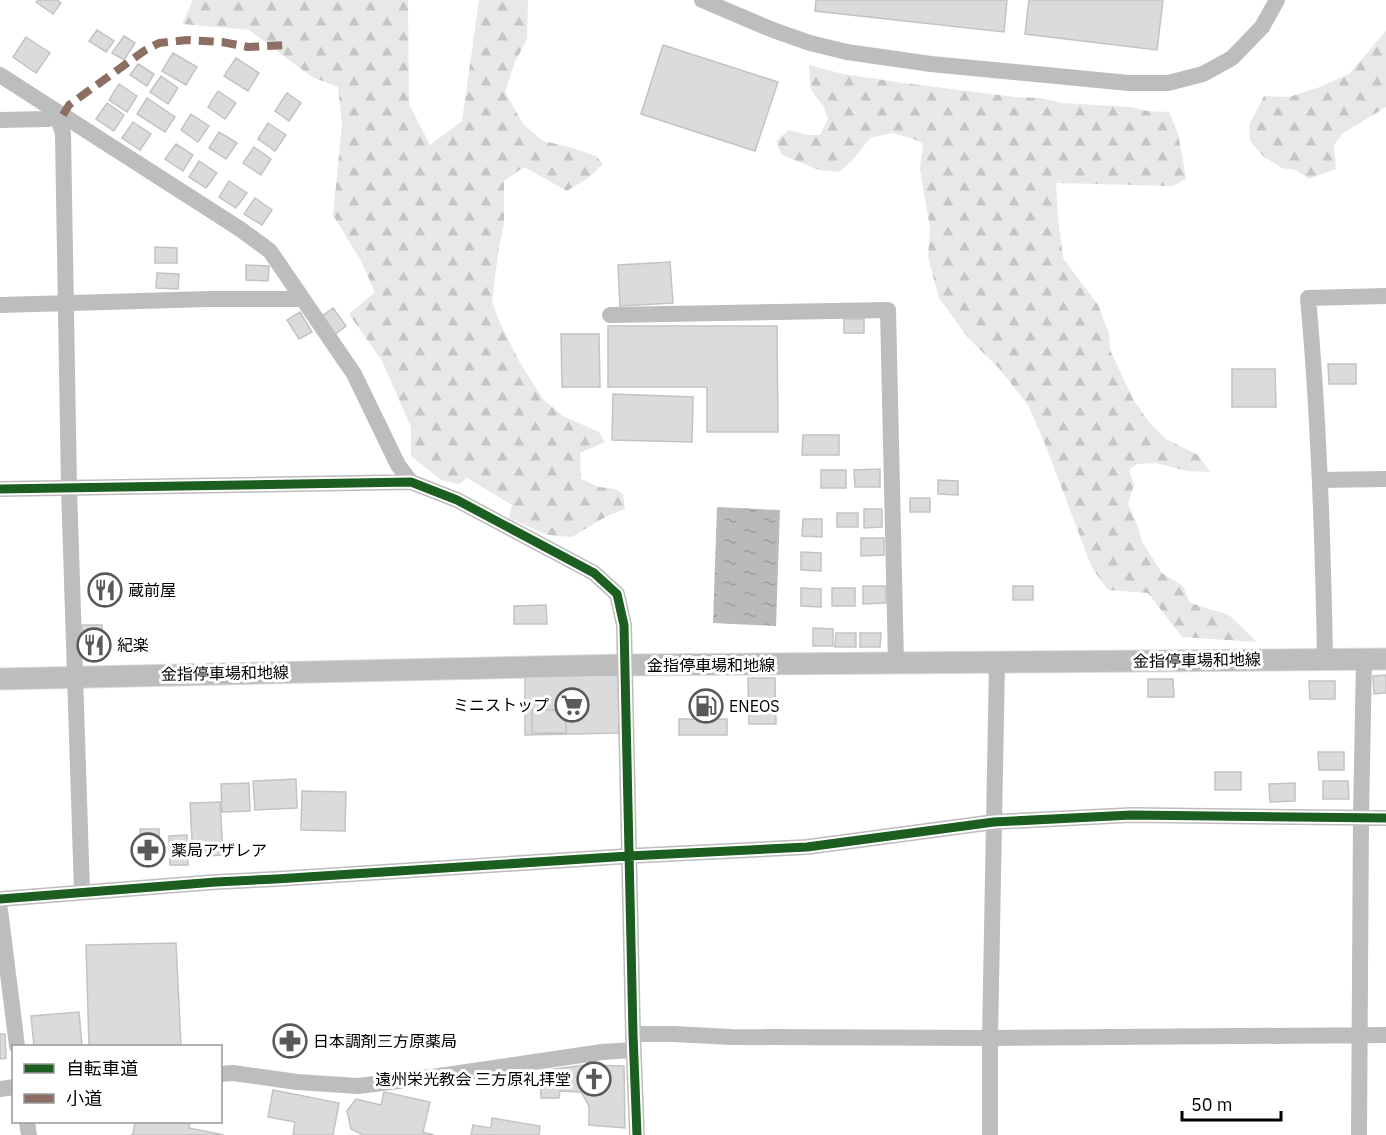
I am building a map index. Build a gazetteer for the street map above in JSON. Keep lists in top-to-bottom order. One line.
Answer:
{"streets":{"main road":["金指停車場和地線"]},"places":{"restaurant":["蔵前屋","紀楽"],"supermarket":["ミニストップ"],"fuel station":["ENEOS"],"pharmacy":["薬局アザレア","日本調剤三方原薬局"],"church":["遠州栄光教会 三方原礼拝堂"]},"legend":["自転車道","小道"],"scale_bar":"50 m"}
